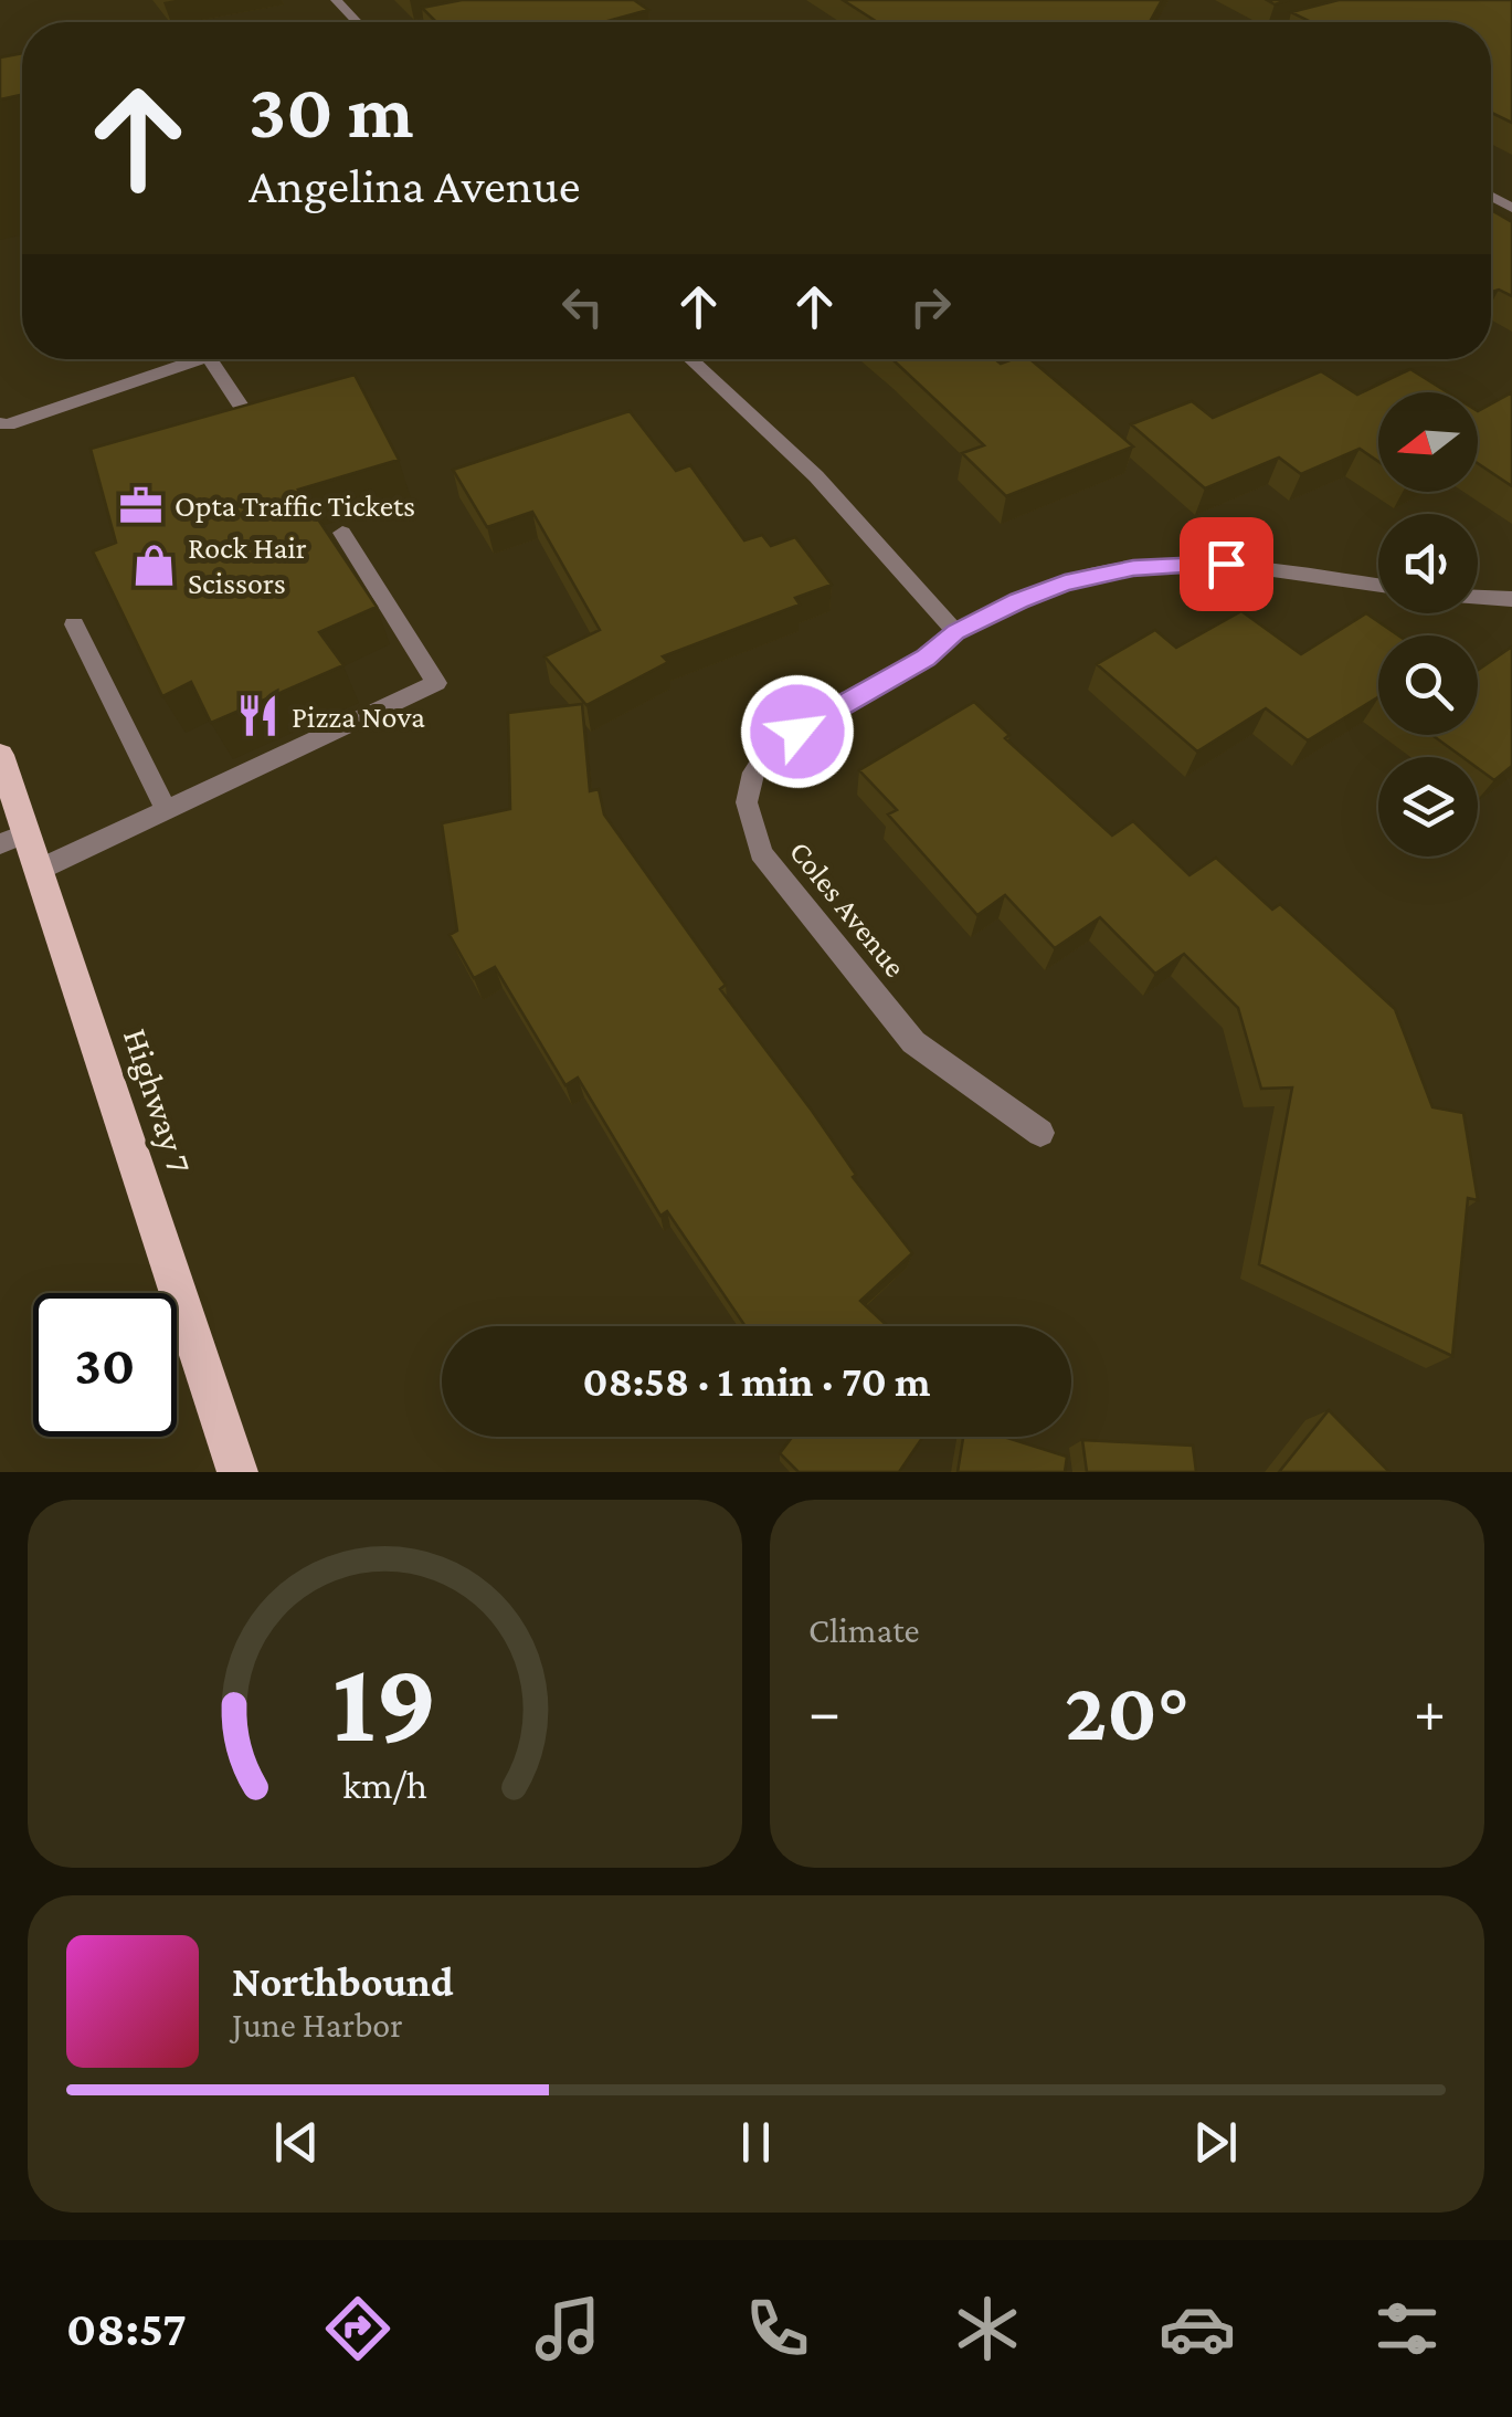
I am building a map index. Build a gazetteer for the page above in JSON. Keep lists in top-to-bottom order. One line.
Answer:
{"streets":{"main road":["Highway 7"],"street":["Coles Avenue"]},"places":{"office":["Opta Traffic Tickets"],"shop":["Rock Hair Scissors"],"restaurant":["Pizza Nova"]},"north":"left","page":{"turn":["30 m","Angelina Avenue"],"limit":"30","trip":"08:58 · 1 min · 70 m","tile":"Climate","heat":["−","20°","+"],"song":["Northbound","June Harbor"],"tabs":"08:57","gauge":["19","km/h"]}}
